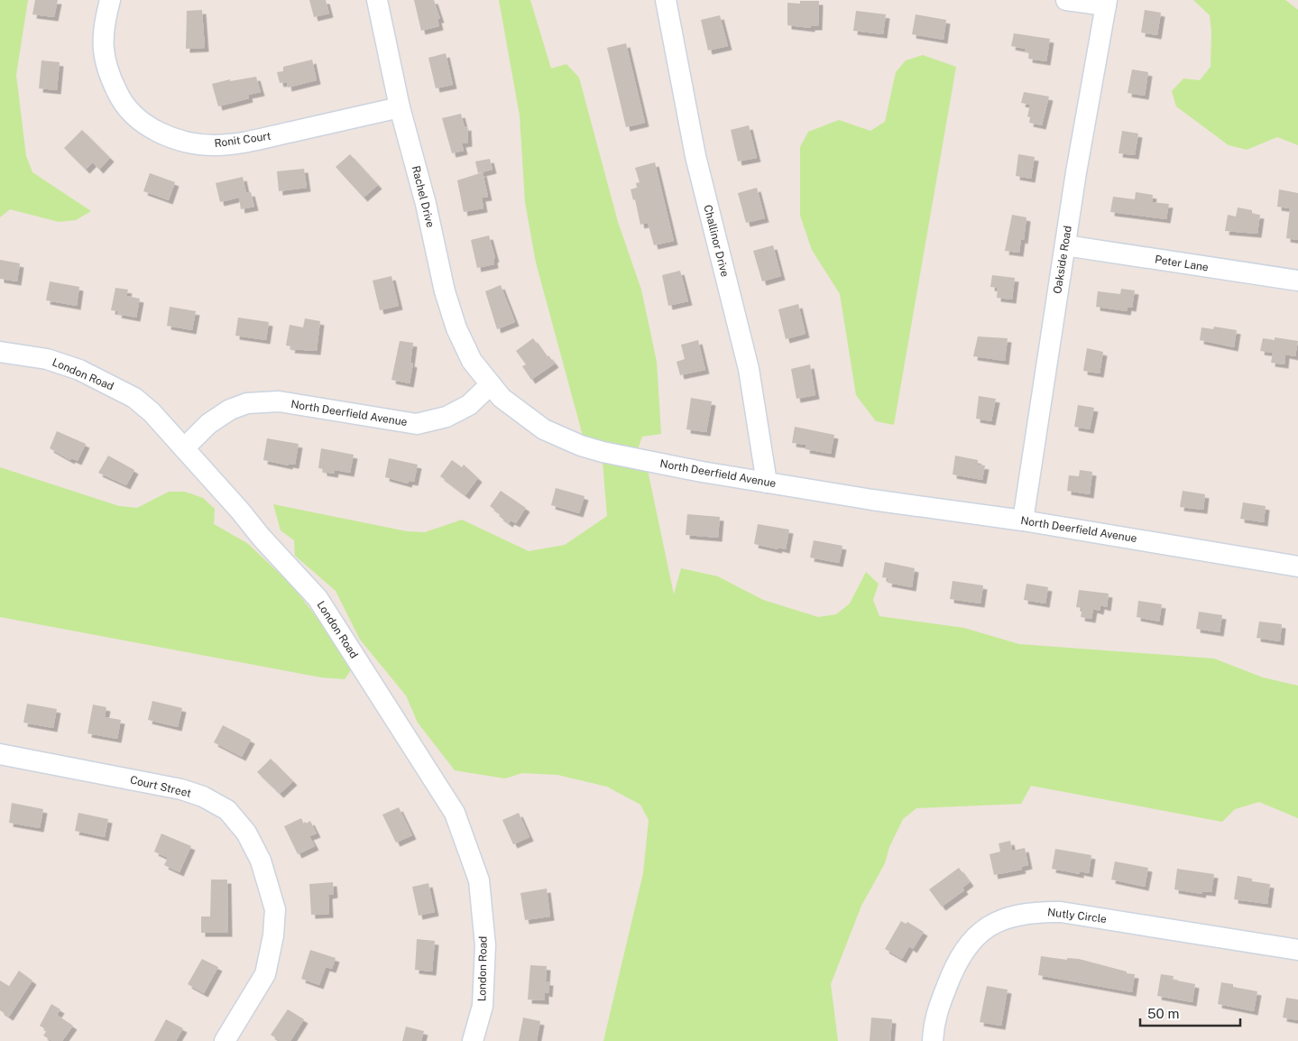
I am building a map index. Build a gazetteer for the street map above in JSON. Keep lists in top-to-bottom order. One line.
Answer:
{"streets":{"street":["Ronit Court","Rachel Drive","Challinor Drive","Oakside Road","Peter Lane","London Road","North Deerfield Avenue","Court Street","Nutly Circle"]},"crossings":[["Ronit Court","Rachel Drive"],["Rachel Drive","North Deerfield Avenue"],["Challinor Drive","North Deerfield Avenue"],["Oakside Road","Peter Lane"],["Oakside Road","North Deerfield Avenue"],["London Road","North Deerfield Avenue"]],"scale_bar":"50 m"}
